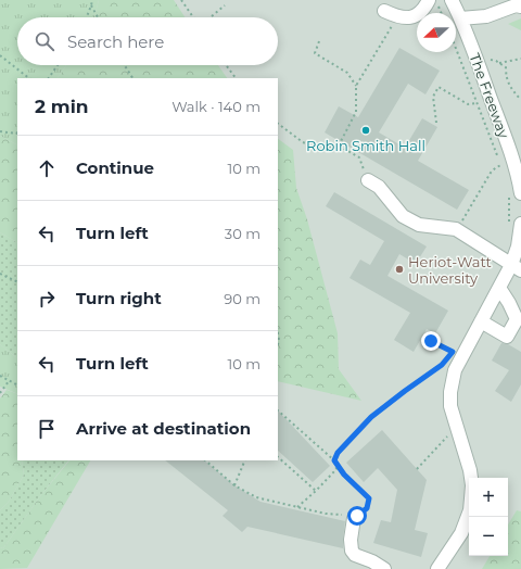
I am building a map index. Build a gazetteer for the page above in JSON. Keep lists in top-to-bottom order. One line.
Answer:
{"streets":{"lane":["The Freeway"]},"places":["Robin Smith Hall","Heriot-Watt University"],"north":"left","page":{"search":"Search here","heading":["2 min","Walk · 140 m"],"list":[["Continue","10 m"],["Turn left","30 m"],["Turn right","90 m"],["Turn left","10 m"],"Arrive at destination"],"map_buttons":["+","−"]}}
